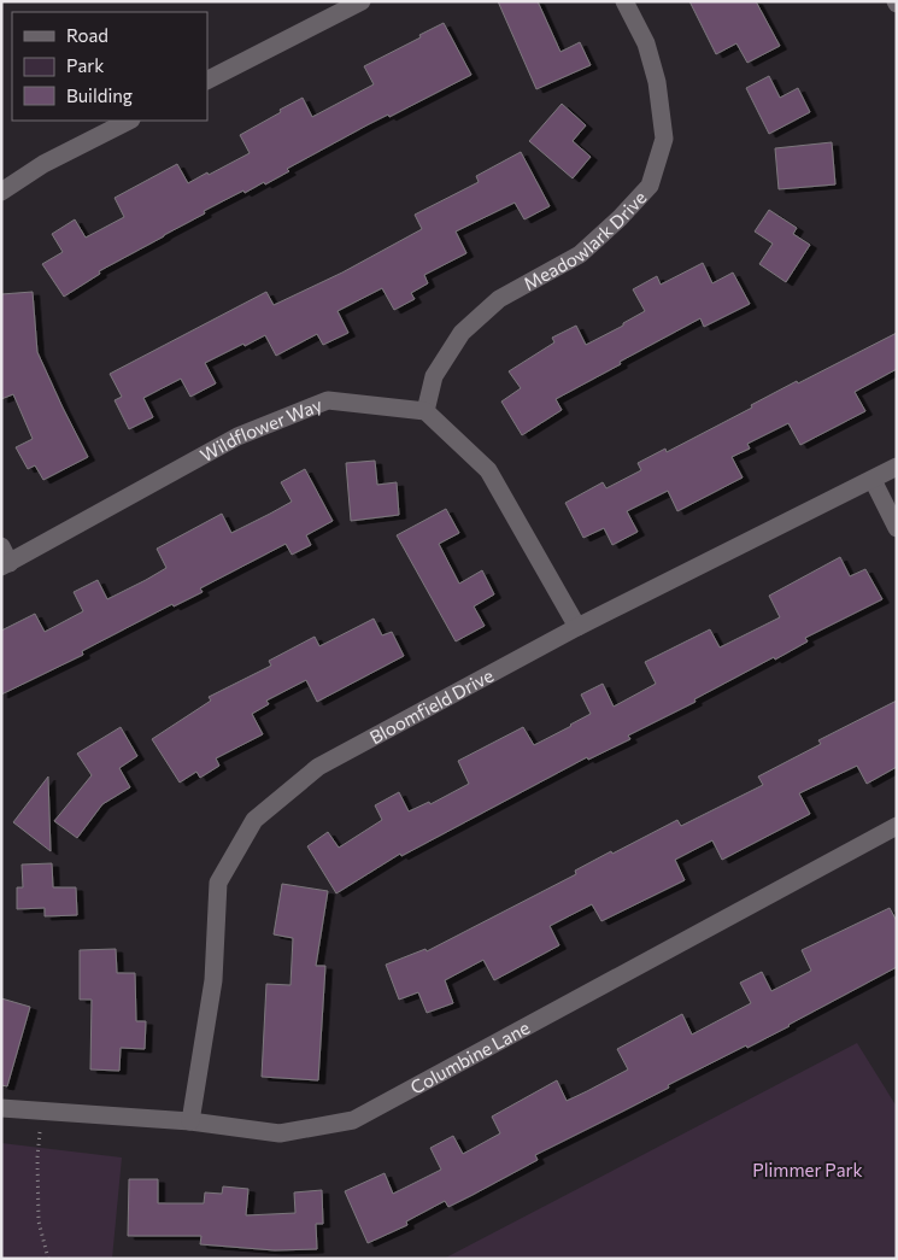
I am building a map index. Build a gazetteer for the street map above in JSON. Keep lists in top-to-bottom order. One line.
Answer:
{"streets":{"street":["Meadowlark Drive","Wildflower Way","Bloomfield Drive","Columbine Lane"]},"crossings":[["Meadowlark Drive","Wildflower Way"],["Bloomfield Drive","Columbine Lane"]],"parks":["Plimmer Park"],"legend":["Road","Park","Building"]}
